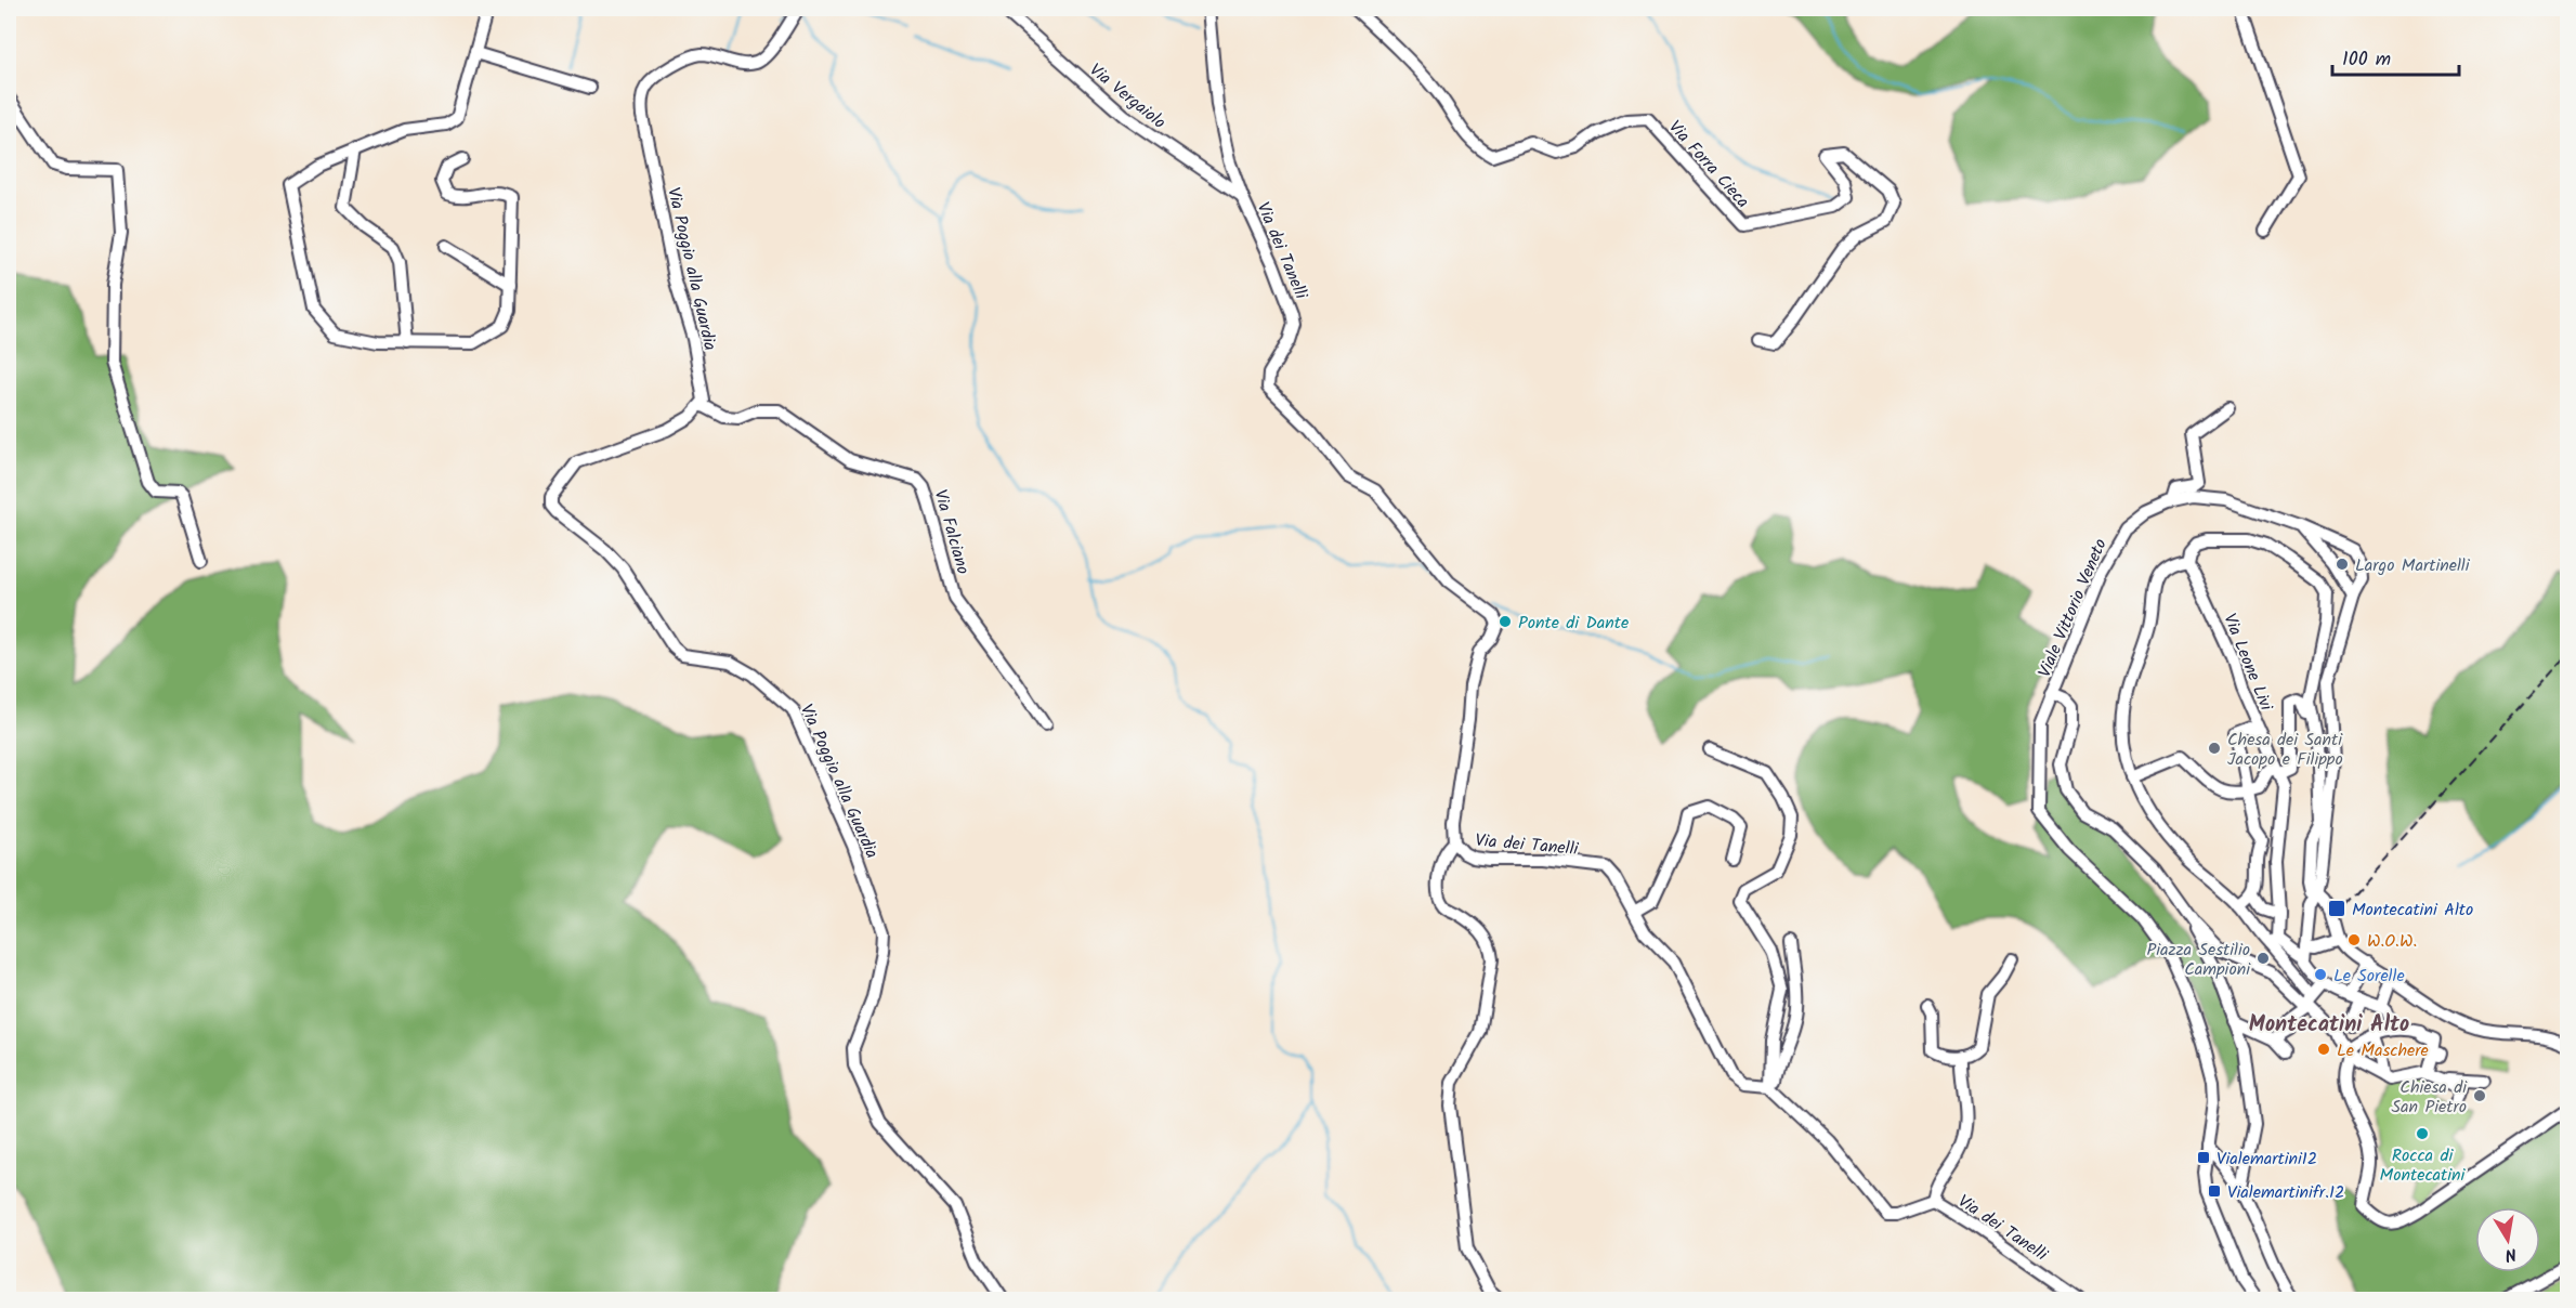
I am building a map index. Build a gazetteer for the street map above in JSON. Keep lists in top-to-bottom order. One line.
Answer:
{"streets":{"street":["Via Vergaiolo","Via Forra Cieca","Via dei Tanelli","Via Poggio alla Guardia","Via Falciano","Viale Vittorio Veneto","Via Leone Livi"]},"crossings":[["Via Vergaiolo","Via dei Tanelli"],["Via Poggio alla Guardia","Via Falciano"]],"districts":["Montecatini Alto"],"places":{"other":["Largo Martinelli","Ponte di Dante","Chesa dei Santi Jacopo e Filippo","W.O.W.","Piazza Sestilio Campioni","Le Sorelle","Le Maschere","Chiesa di San Pietro","Rocca di Montecatini"],"transit":["Montecatini Alto","Vialemartini12","Vialemartinifr.12"]},"scale_bar":"100 m","north":"bottom"}
